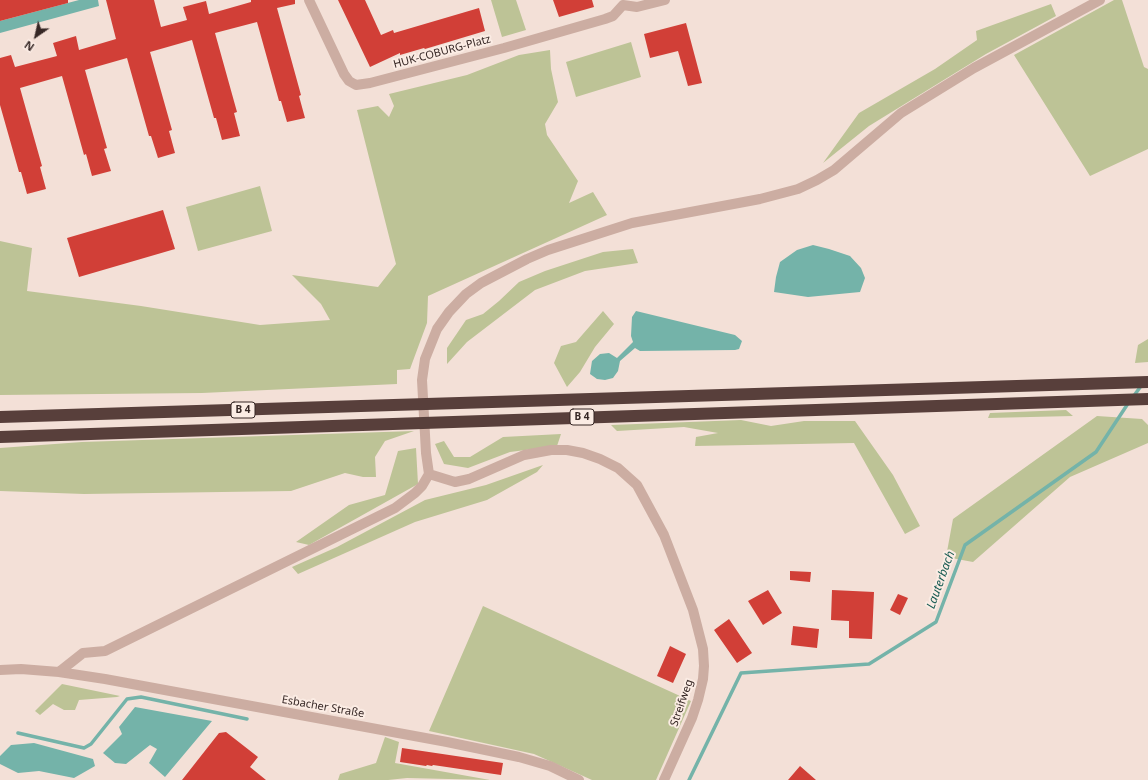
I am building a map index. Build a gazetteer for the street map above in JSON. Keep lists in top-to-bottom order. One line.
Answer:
{"streets":{"highway":["B 4"],"street":["HUK-COBURG-Platz","Streifweg","Esbacher Straße"]},"water":["Lauterbach"],"north":"bottom left"}
